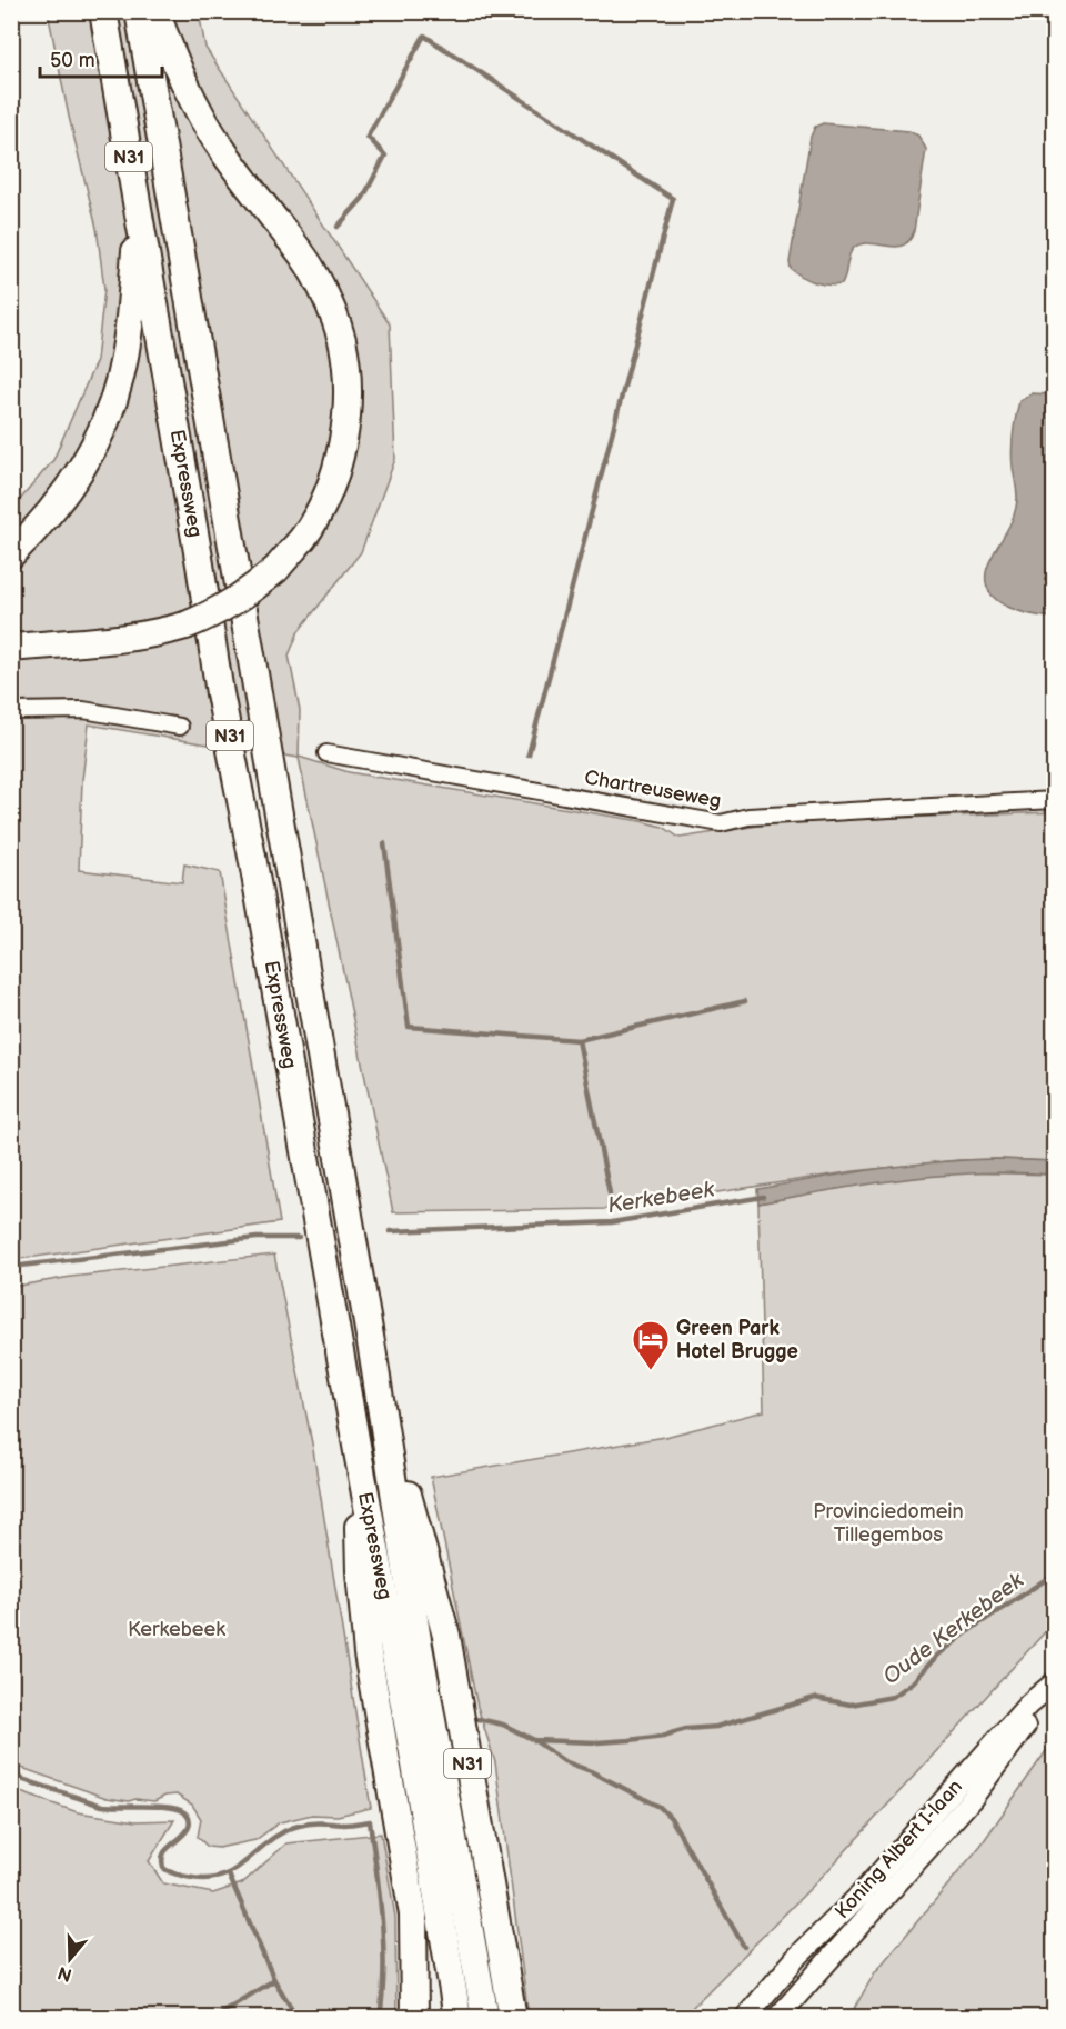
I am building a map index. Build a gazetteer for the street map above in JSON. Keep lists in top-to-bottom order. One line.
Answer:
{"streets":{"highway":["N31","Expressweg"],"main road":["Koning Albert I-laan"],"street":["Chartreuseweg"]},"crossings":[["N31","Expressweg"]],"water":["Kerkebeek","Oude Kerkebeek"],"parks":["Provinciedomein Tillegembos","Kerkebeek"],"places":{"hotel":["Green Park Hotel Brugge"]},"scale_bar":"50 m","north":"bottom"}
